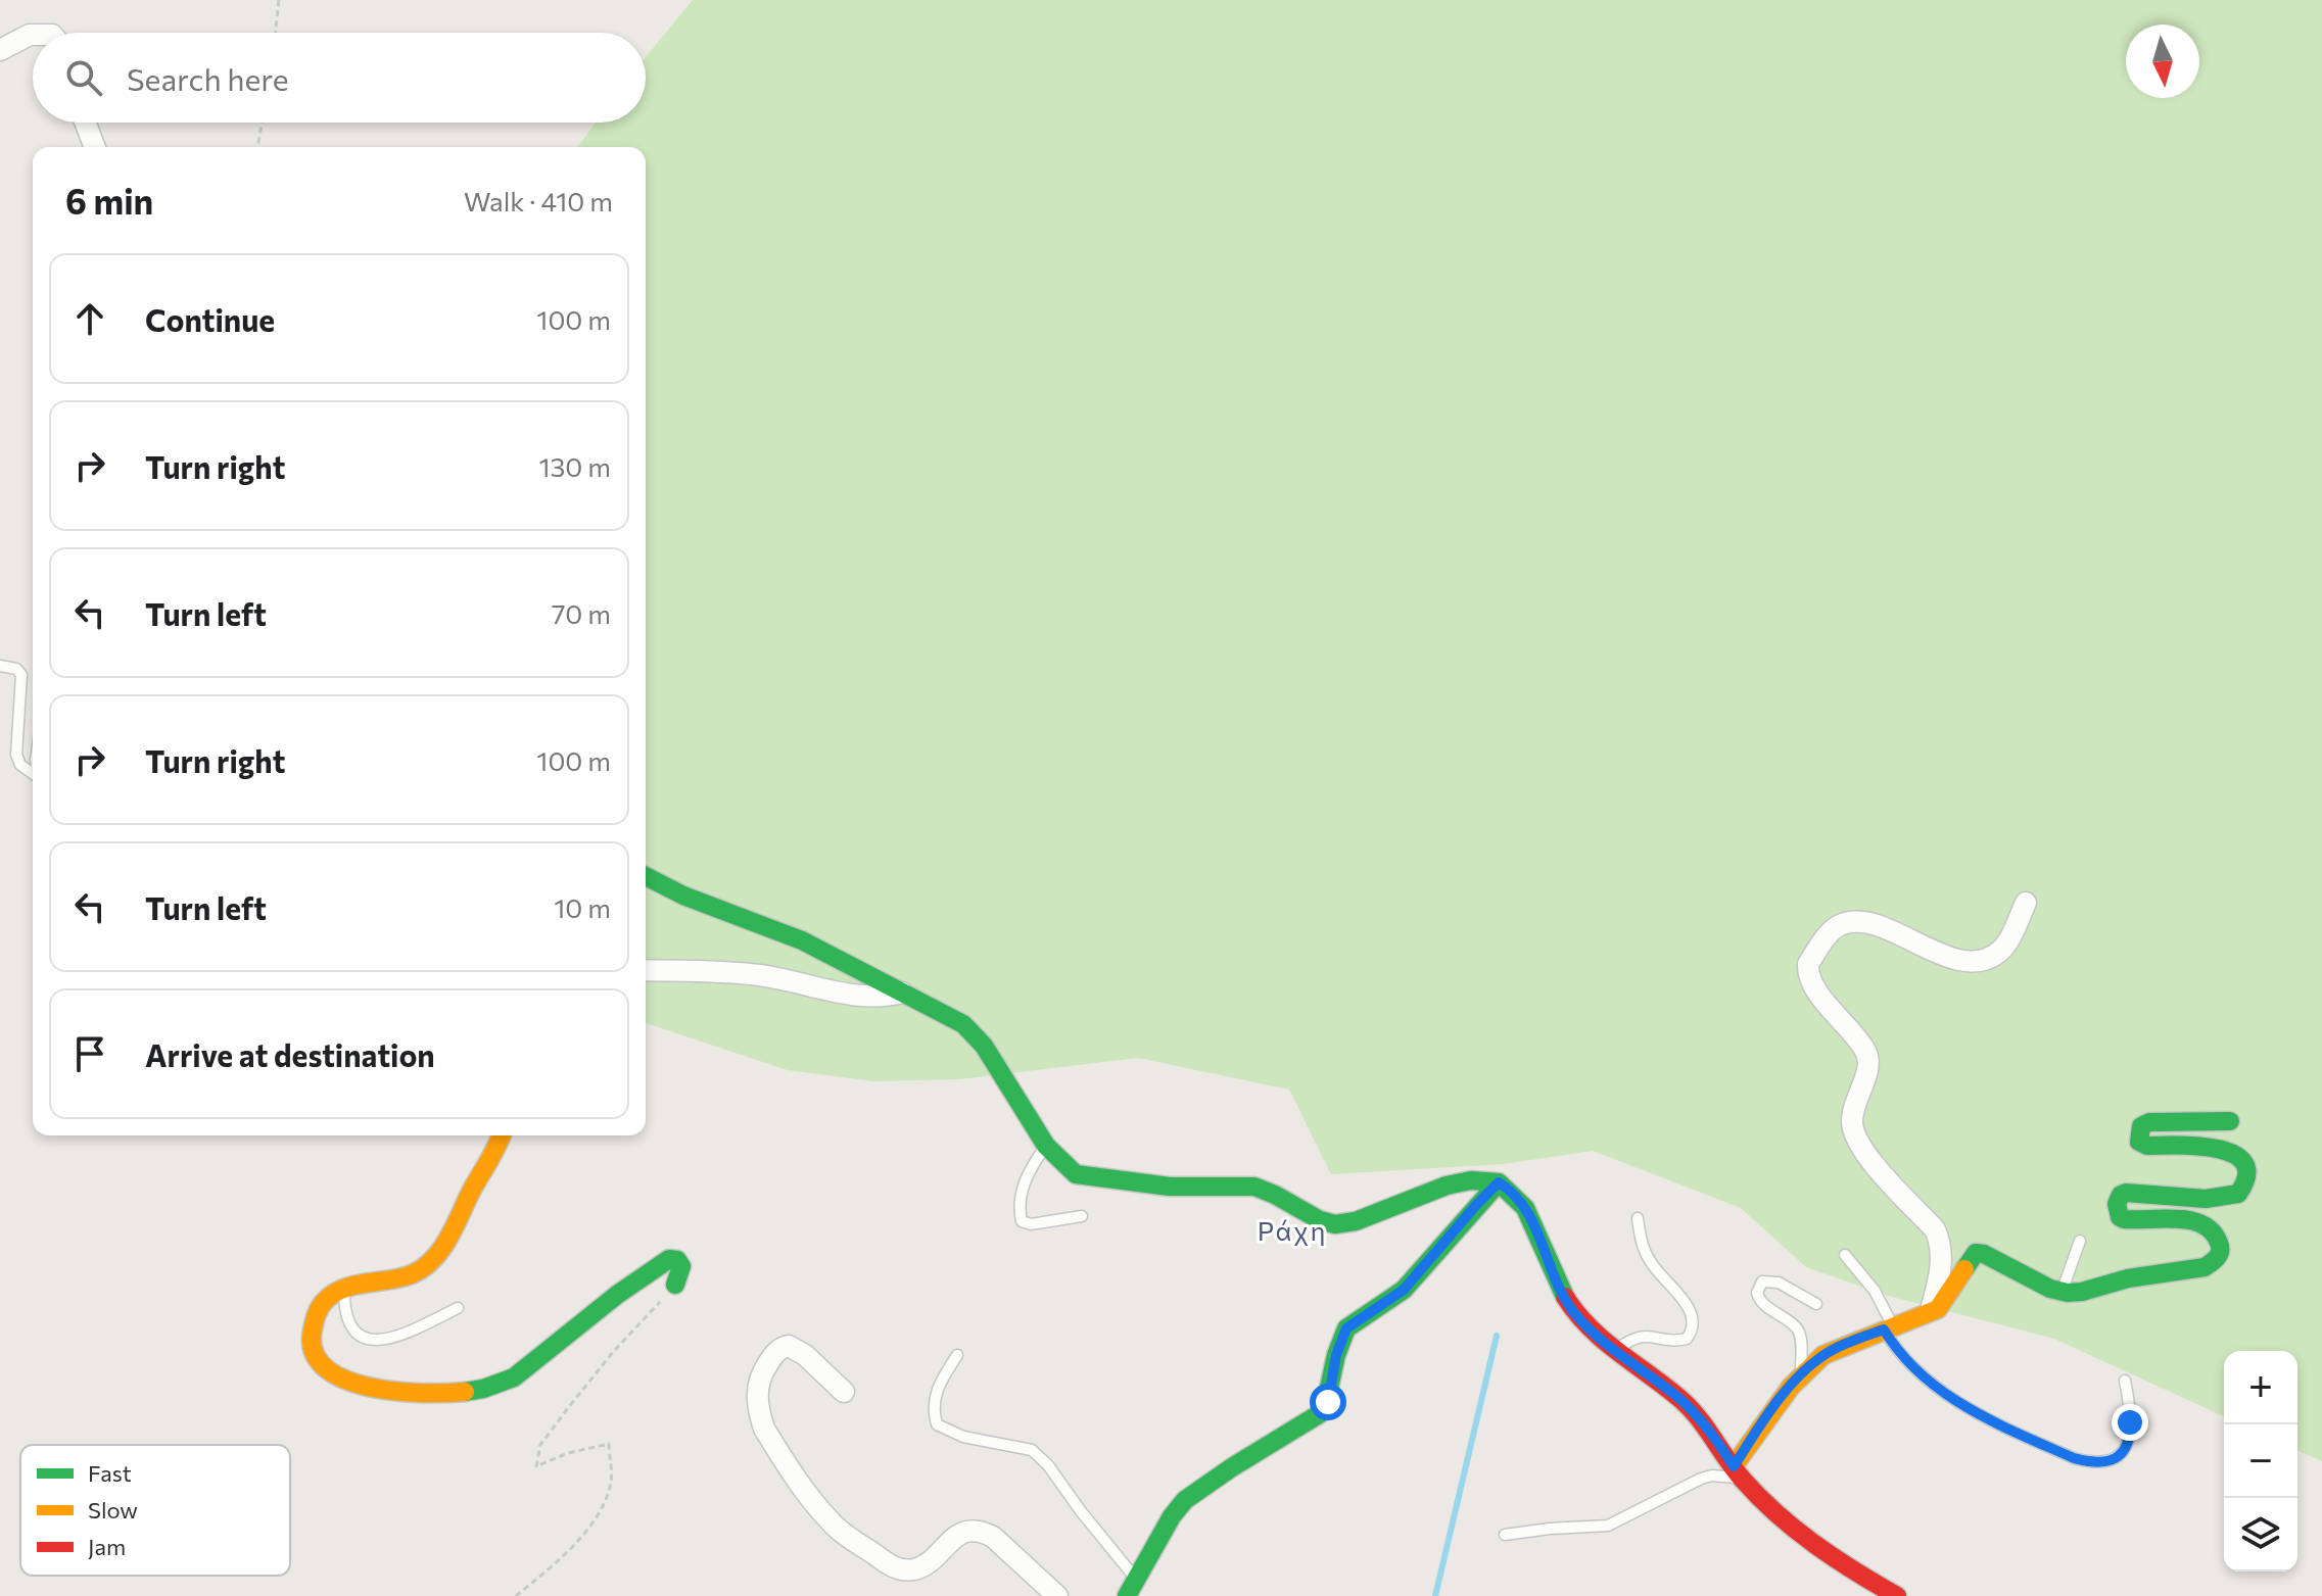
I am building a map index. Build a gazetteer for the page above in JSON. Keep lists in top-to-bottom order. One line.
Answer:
{"districts":["Ράχη"],"legend":["Fast","Slow","Jam"],"north":"bottom","page":{"search":"Search here","heading":["6 min","Walk · 410 m"],"list":[["Continue","100 m"],["Turn right","130 m"],["Turn left","70 m"],["Turn right","100 m"],["Turn left","10 m"],"Arrive at destination"],"map_buttons":["+","−"]}}
